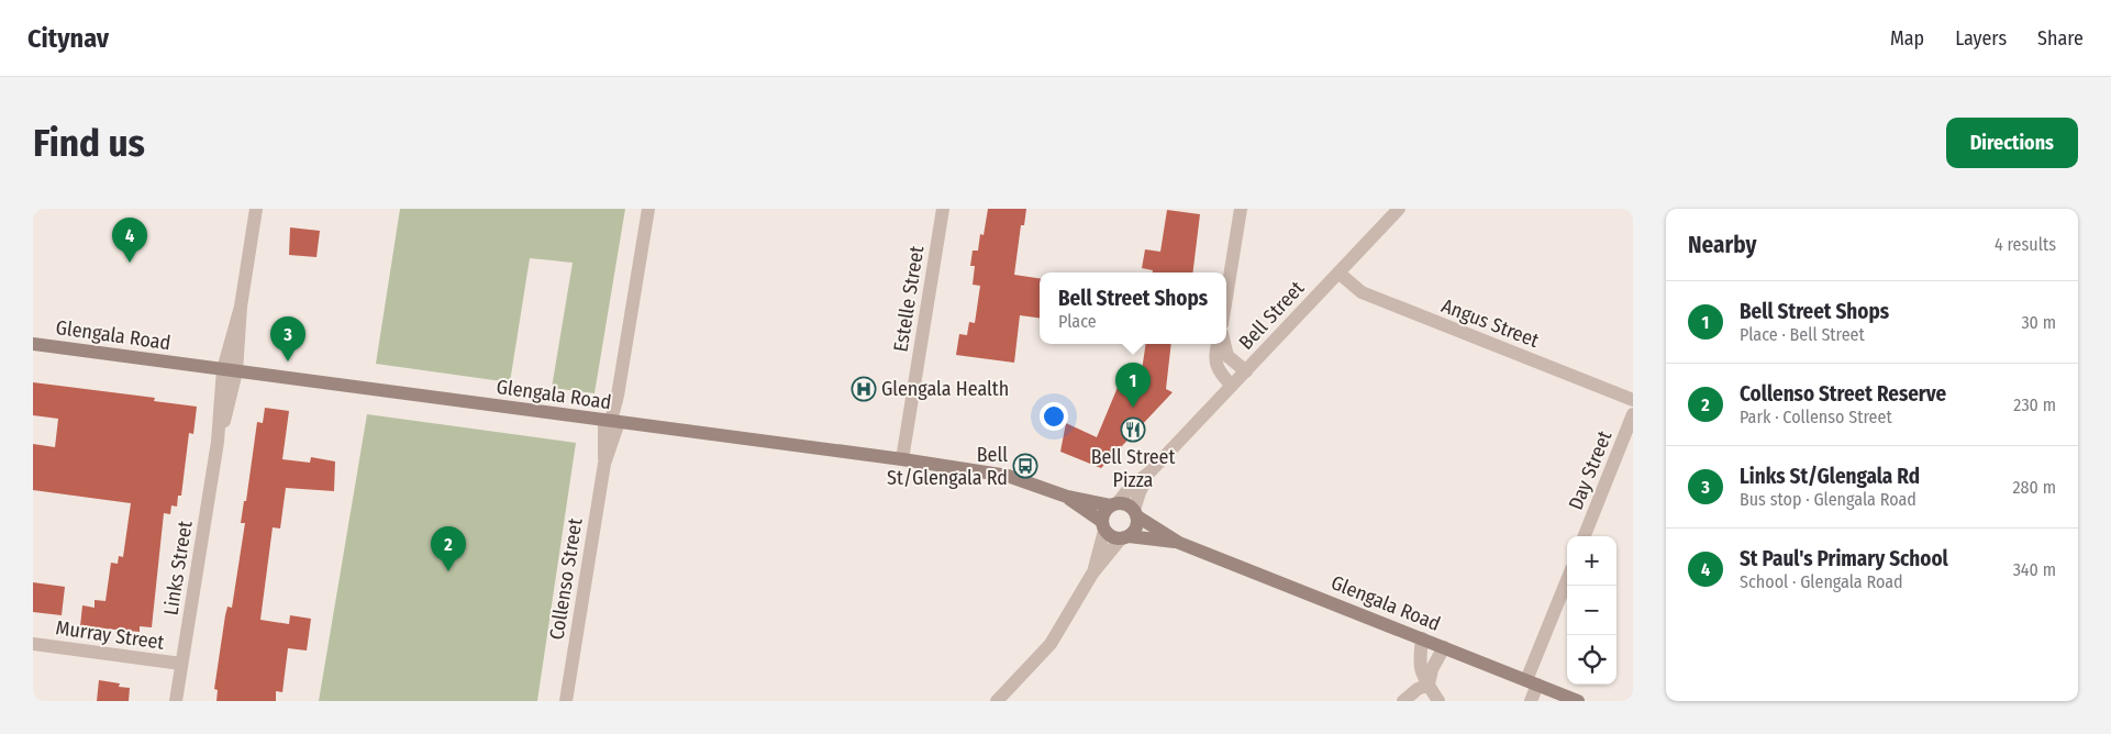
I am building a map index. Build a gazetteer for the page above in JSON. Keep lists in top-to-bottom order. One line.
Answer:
{"streets":{"street":["Estelle Street","Bell Street","Angus Street","Glengala Road","Day Street","Links Street","Collenso Street","Murray Street"]},"crossings":[["Estelle Street","Glengala Road"],["Bell Street","Angus Street"],["Bell Street","Glengala Road"],["Glengala Road","Links Street"],["Glengala Road","Collenso Street"],["Links Street","Murray Street"]],"places":{"hospital":["Glengala Health"],"restaurant":["Bell Street Pizza"],"bus stop":["Bell St/Glengala Rd"]},"page":{"header":"Citynav","nav":["Map","Layers","Share"],"buttons":"Directions","title":"Find us","heading":["Nearby","4 results"],"pins":["4","3","1","2"],"popup":["Bell Street Shops","Place"],"list":[{"mark":"1","name":"Bell Street Shops","note":"Place · Bell Street","value":"30 m"},{"mark":"2","name":"Collenso Street Reserve","note":"Park · Collenso Street","value":"230 m"},{"mark":"3","name":"Links St/Glengala Rd","note":"Bus stop · Glengala Road","value":"280 m"},{"mark":"4","name":"St Paul's Primary School","note":"School · Glengala Road","value":"340 m"}],"map_buttons":["+","−"]}}
